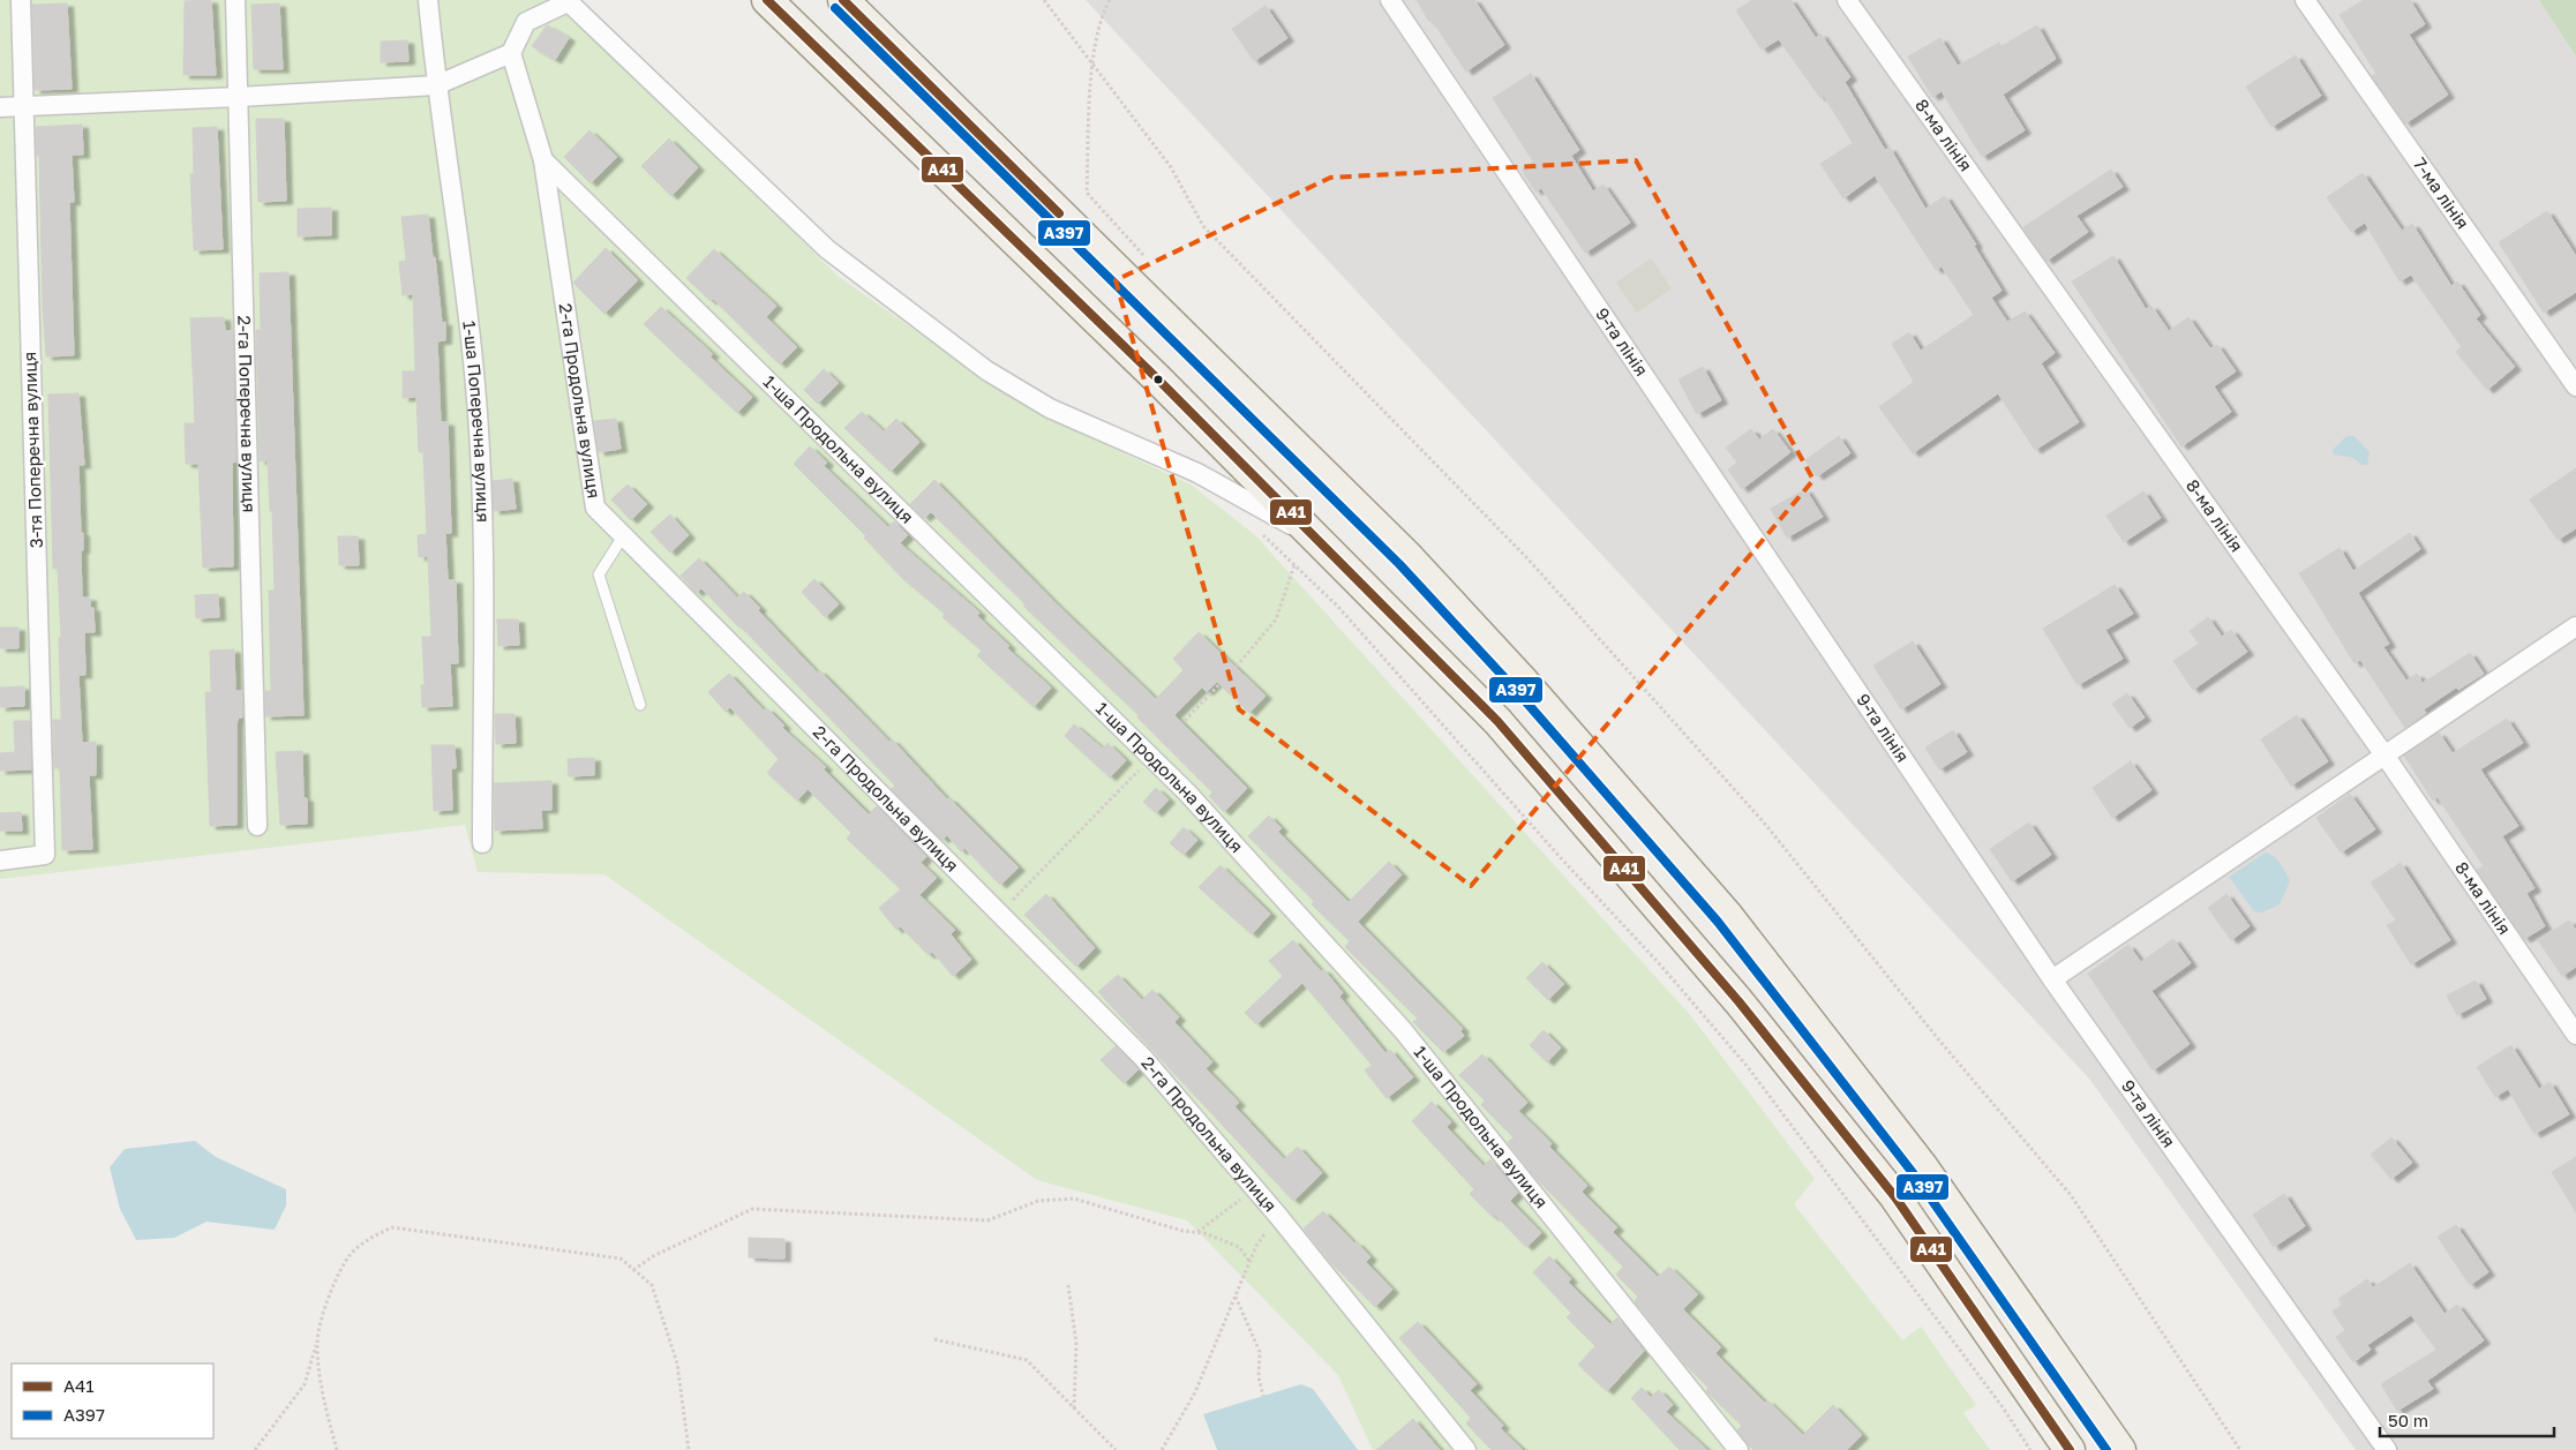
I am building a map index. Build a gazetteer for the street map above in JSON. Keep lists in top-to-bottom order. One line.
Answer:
{"streets":{"street":["8-ма лінія","7-ма лінія","9-та лінія","2-га Продольна вулиця","2-га Поперечна вулиця","1-ша Поперечна вулиця","3-тя Поперечна вулиця","1-ша Продольна вулиця"]},"crossings":[["2-га Продольна вулиця","1-ша Продольна вулиця"]],"lines":["transit line A41","transit line А397"],"legend":["A41","А397"],"scale_bar":"50 m"}
